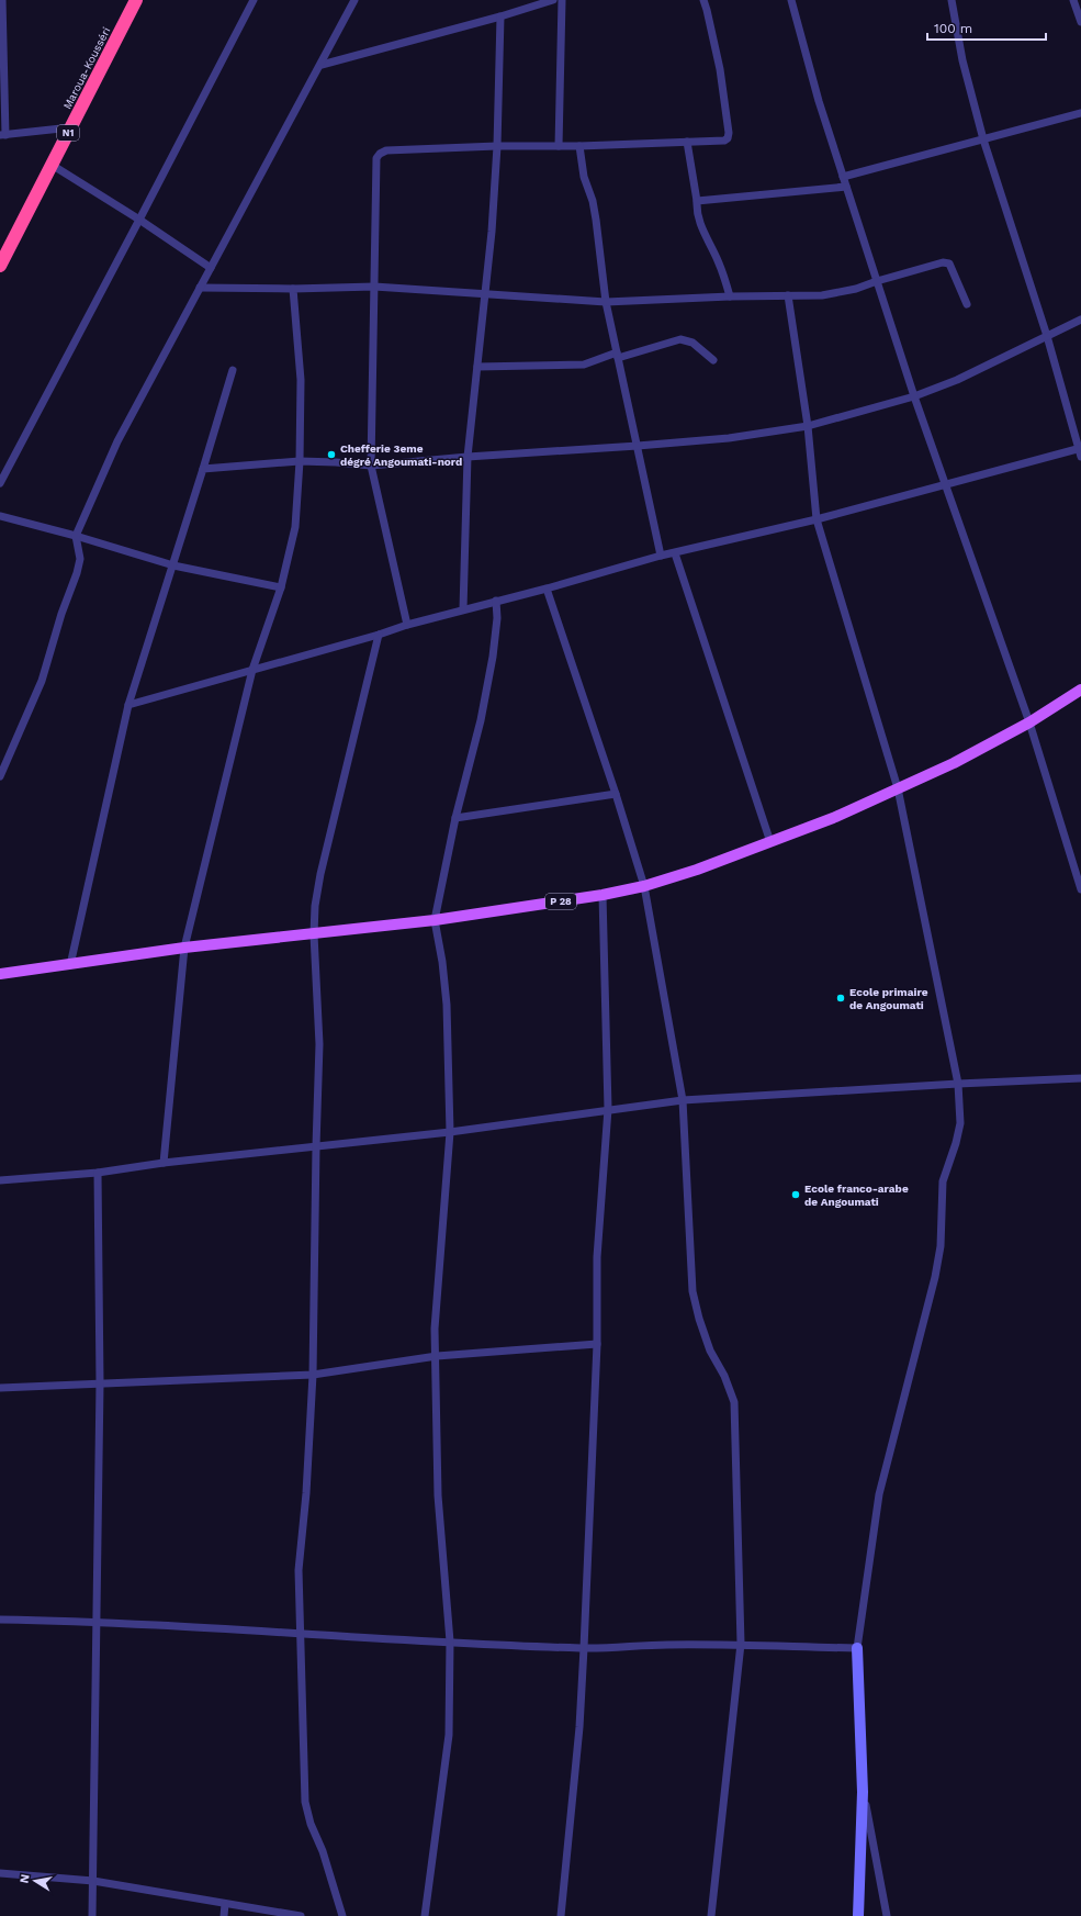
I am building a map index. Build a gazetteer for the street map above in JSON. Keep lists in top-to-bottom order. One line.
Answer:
{"streets":{"highway":["Maroua-Kousséri","N1"],"main road":["P 28"]},"places":["Chefferie 3eme dégré Angoumati-nord","Ecole primaire de Angoumati","Ecole franco-arabe de Angoumati"],"scale_bar":"100 m","north":"left"}
